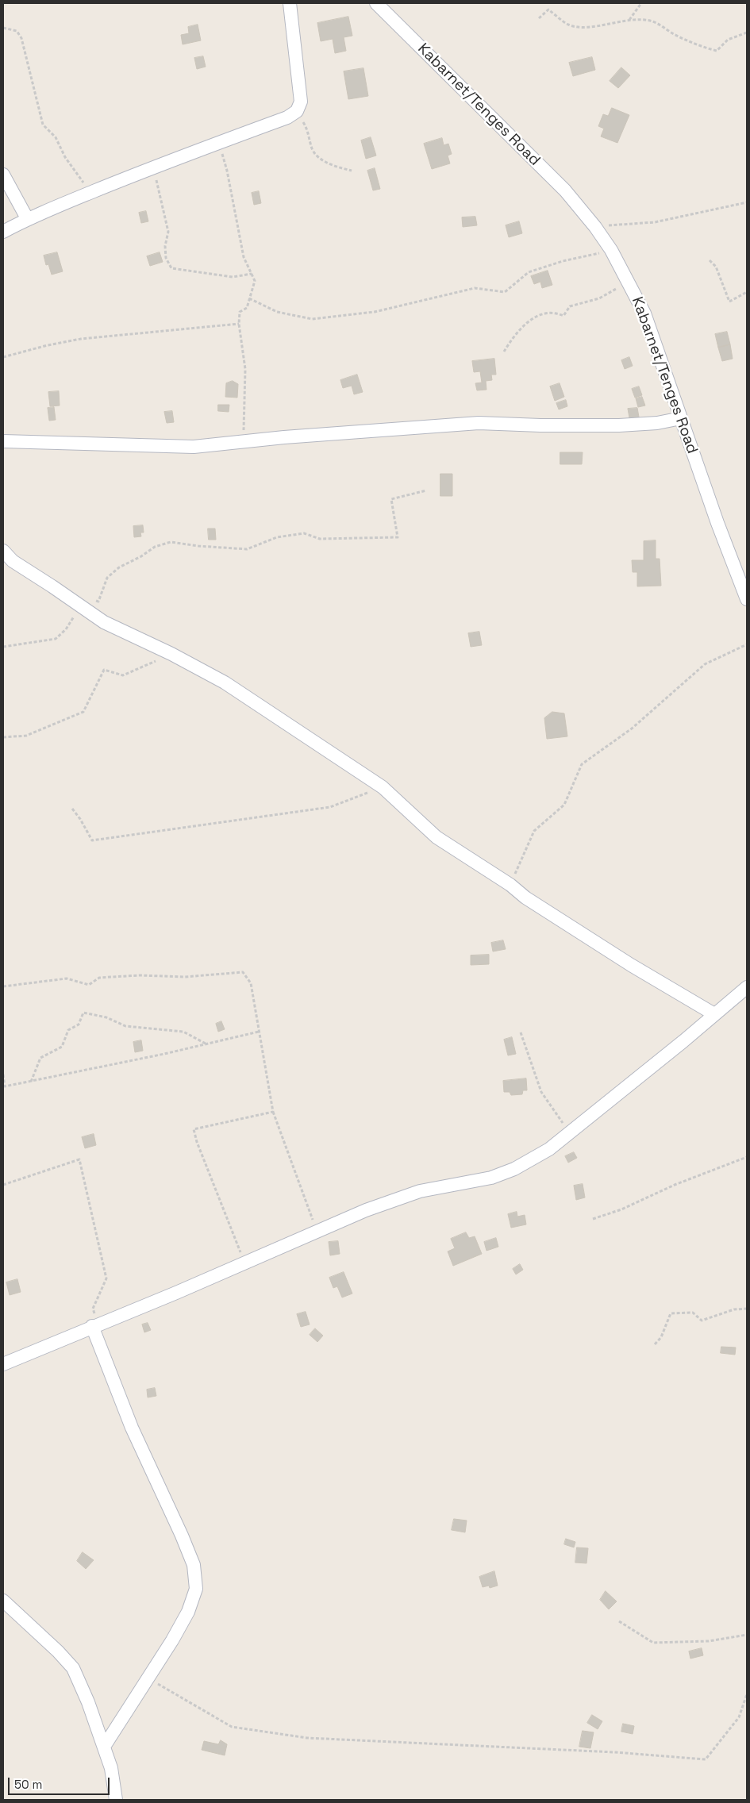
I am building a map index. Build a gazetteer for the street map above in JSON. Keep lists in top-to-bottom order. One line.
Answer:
{"streets":{"street":["Kabarnet/Tenges Road"]},"scale_bar":"50 m"}
